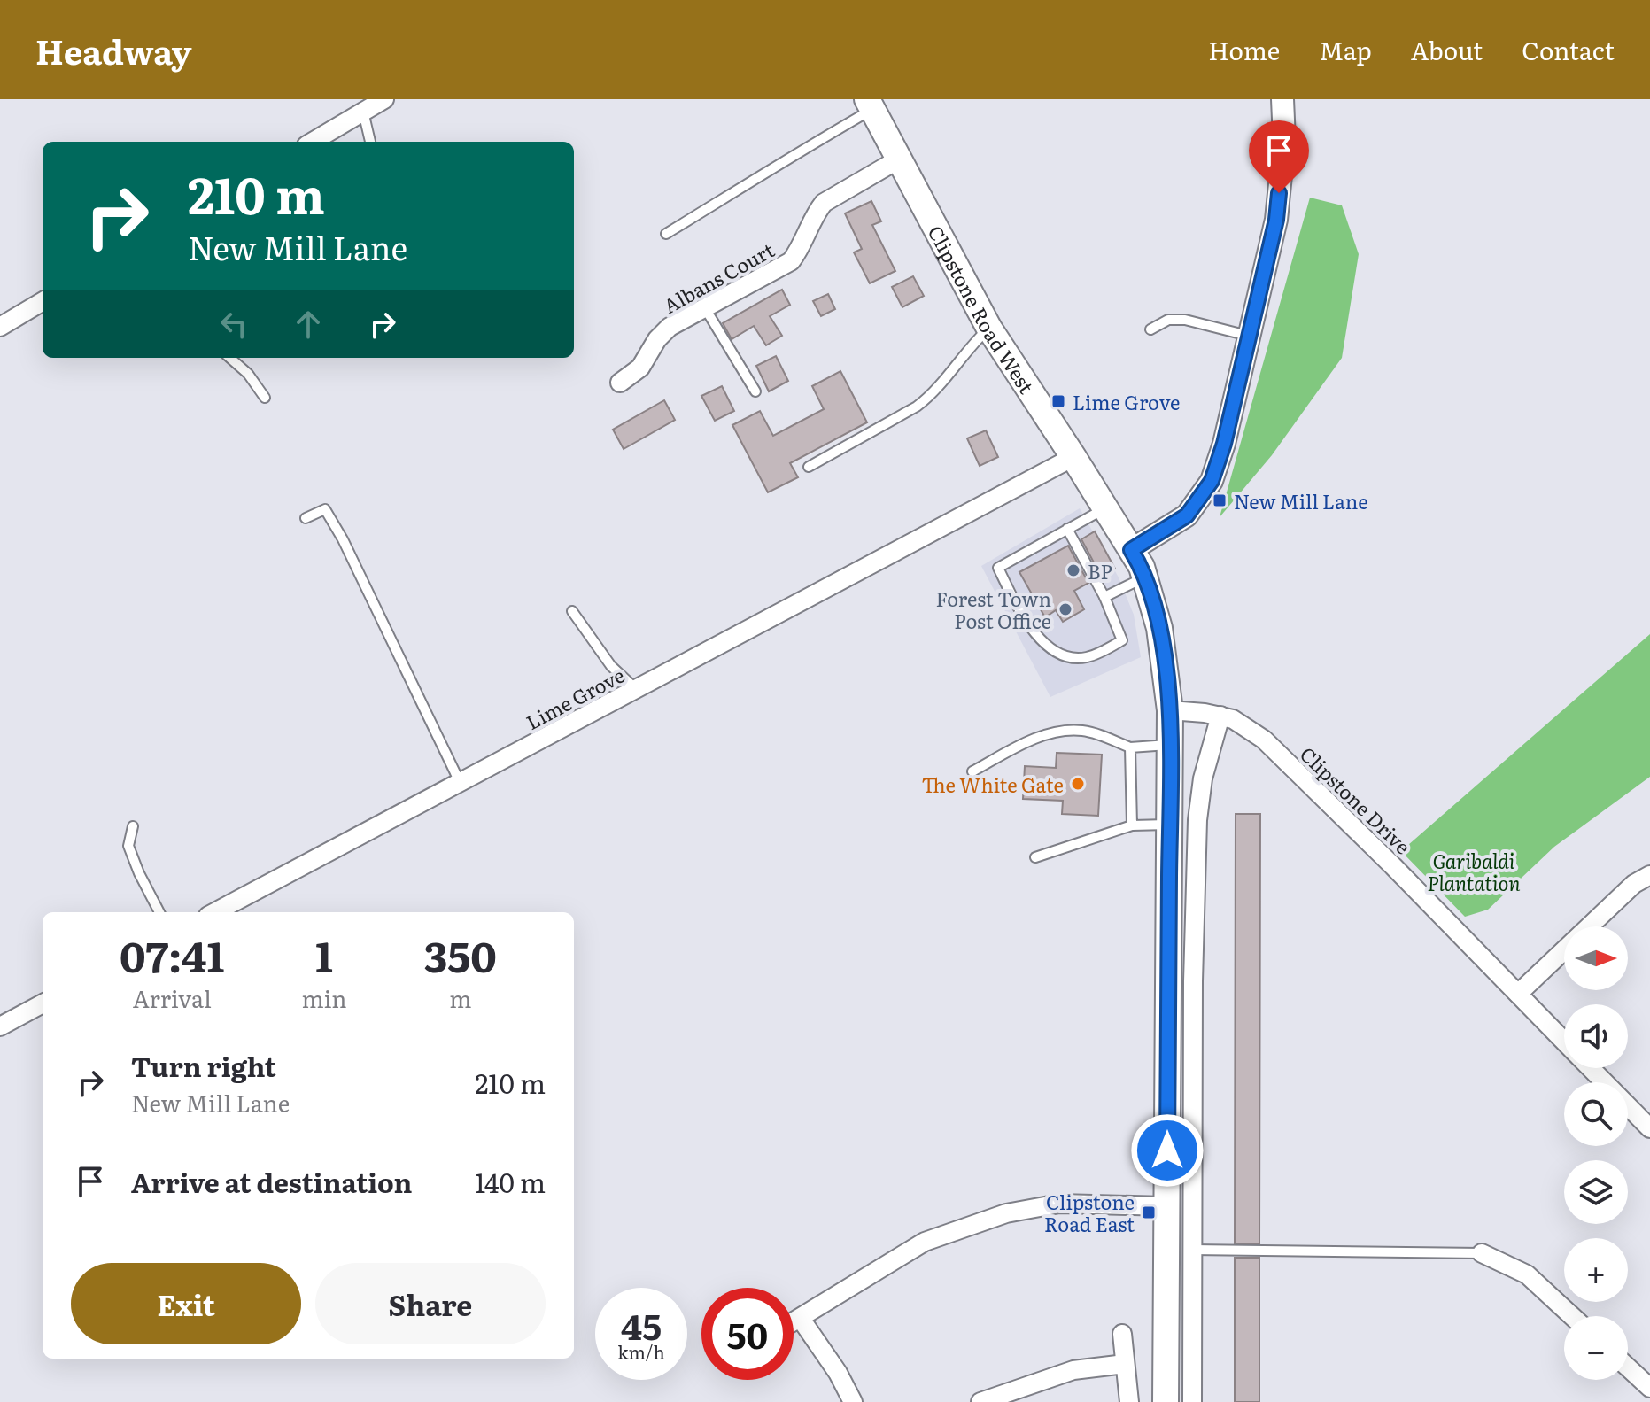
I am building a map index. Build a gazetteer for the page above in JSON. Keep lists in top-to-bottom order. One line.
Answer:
{"streets":{"main road":["Clipstone Road West"],"street":["Albans Court","Lime Grove","Clipstone Drive"]},"crossings":[["Albans Court","Clipstone Road West"],["Clipstone Road West","Lime Grove"]],"parks":["Garibaldi Plantation"],"places":{"transit":["Lime Grove","New Mill Lane","Clipstone Road East"],"other":["BP","Forest Town Post Office","The White Gate"]},"north":"right","page":{"header":"Headway","nav":["Home","Map","About","Contact"],"turn":["210 m","New Mill Lane"],"eta":["07:41","Arrival","1","min","350","m"],"map_buttons":["+","−"],"list":[{"name":"Turn right","note":"New Mill Lane","value":"210 m"},{"name":"Arrive at destination","value":"140 m"}],"buttons":["Exit","Share"],"speed":"45 km/h","limit":"50"}}
